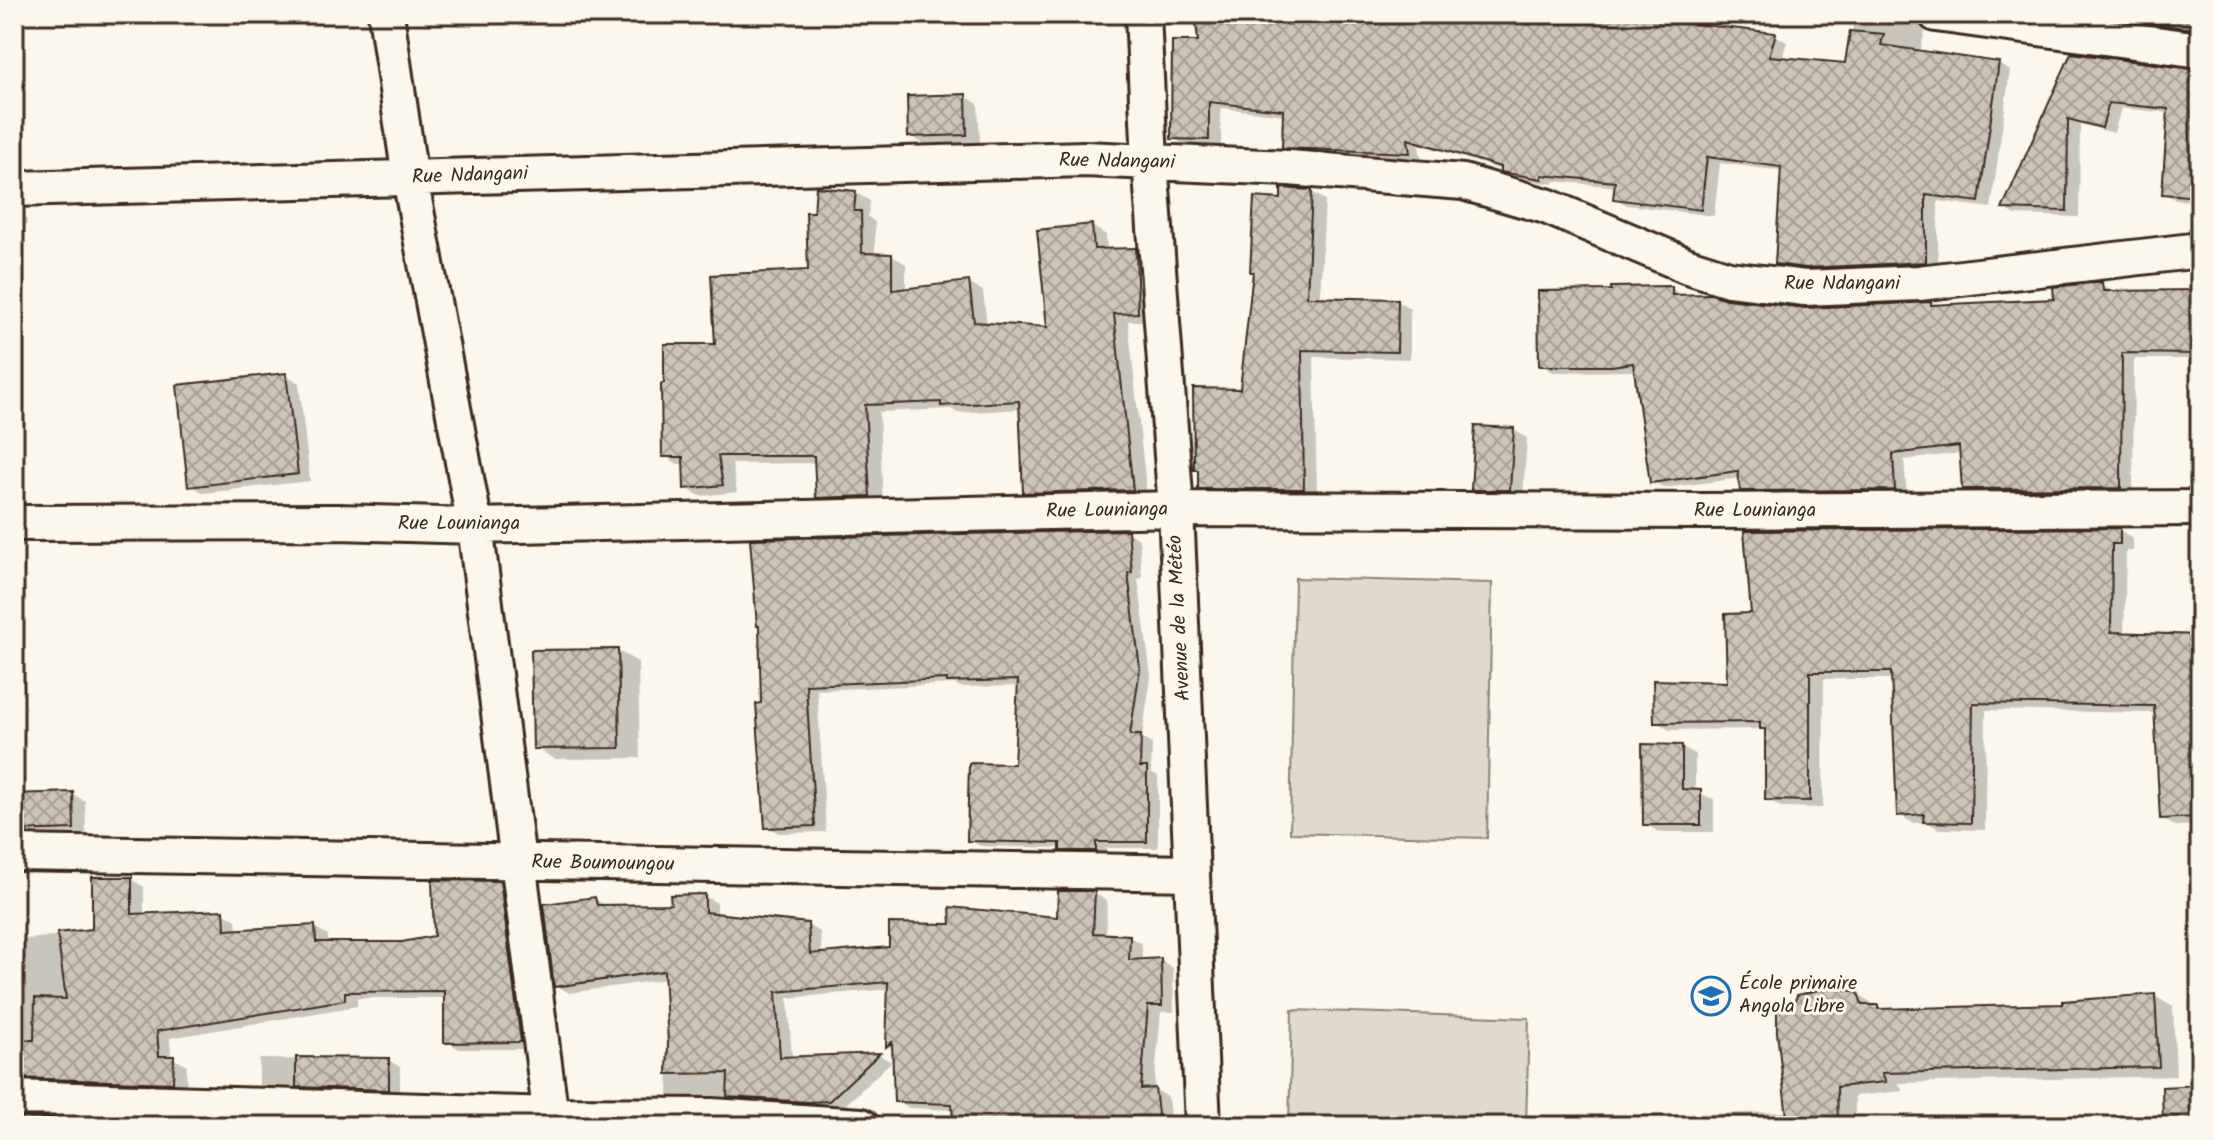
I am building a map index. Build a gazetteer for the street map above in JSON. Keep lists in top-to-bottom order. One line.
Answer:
{"streets":{"street":["Rue Ndangani","Rue Lounianga","Avenue de la Météo","Rue Boumoungou"]},"crossings":[["Rue Ndangani","Avenue de la Météo"],["Rue Lounianga","Avenue de la Météo"],["Avenue de la Météo","Rue Boumoungou"]],"places":{"school or university":["École primaire Angola Libre"]}}
